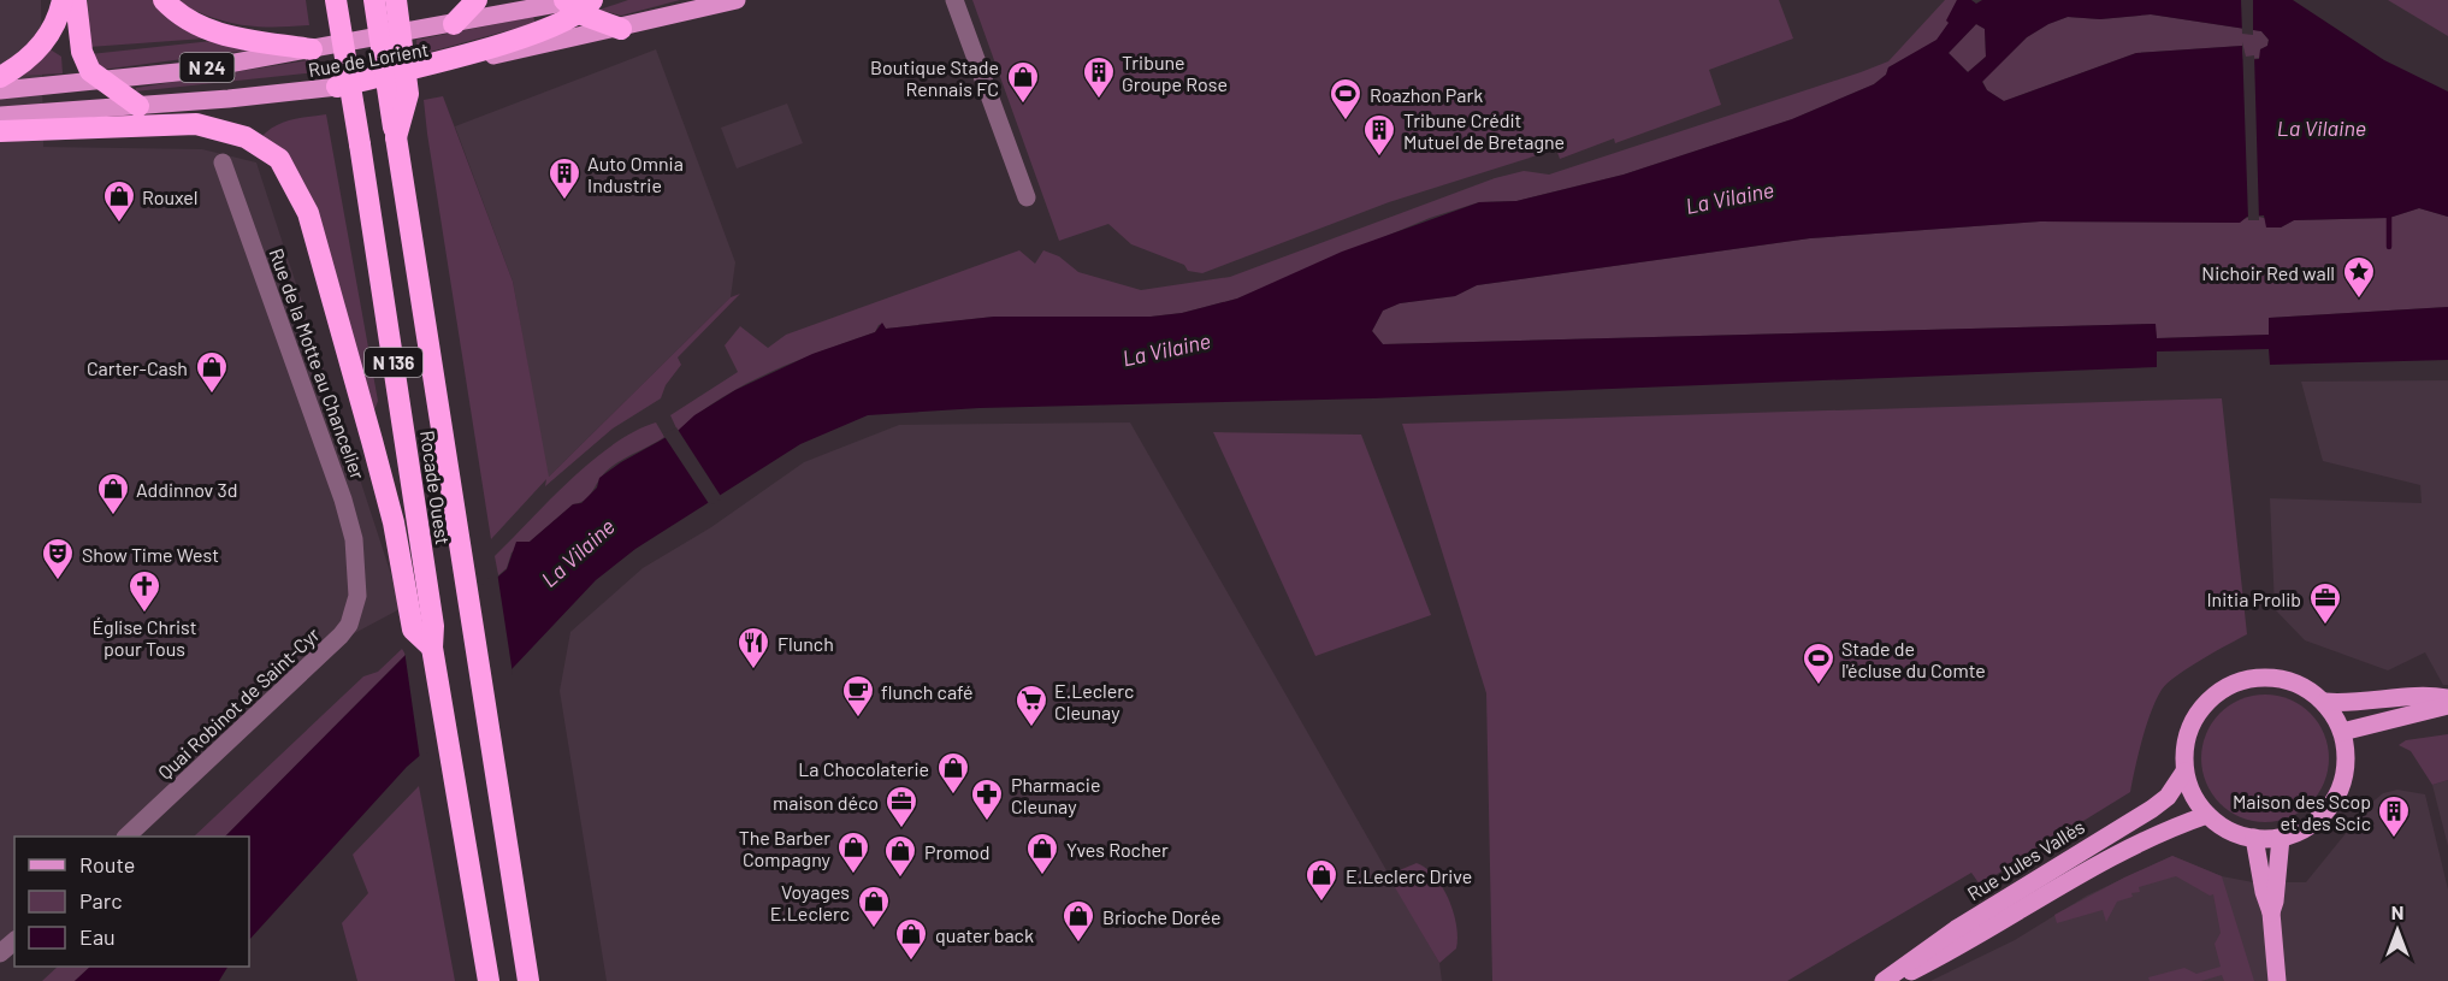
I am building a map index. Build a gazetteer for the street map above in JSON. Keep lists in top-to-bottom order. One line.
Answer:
{"streets":{"highway":["N 136","Rocade Ouest"],"main road":["Rue de Lorient","N 24","Rue Jules Vallès"],"street":["Rue de la Motte au Chancelier","Quai Robinot de Saint-Cyr"]},"crossings":[["Rue de la Motte au Chancelier","Quai Robinot de Saint-Cyr"]],"water":["La Vilaine"],"places":{"building":["Tribune Groupe Rose","Tribune Crédit Mutuel de Bretagne","Auto Omnia Industrie","Maison des Scop et des Scic"],"shop":["Boutique Stade Rennais FC","Rouxel","Carter-Cash","Addinnov 3d","La Chocolaterie","The Barber Compagny","Yves Rocher","Promod","E.Leclerc Drive","Voyages E.Leclerc","Brioche Dorée","quater back"],"sports":["Roazhon Park","Stade de l'écluse du Comte"],"place":["Nichoir Red wall"],"theatre":["Show Time West"],"church":["Église Christ pour Tous"],"office":["Initia Prolib","maison déco"],"restaurant":["Flunch"],"cafe":["flunch café"],"supermarket":["E.Leclerc Cleunay"],"pharmacy":["Pharmacie Cleunay"]},"legend":["Route","Parc","Eau"],"north":"top"}
